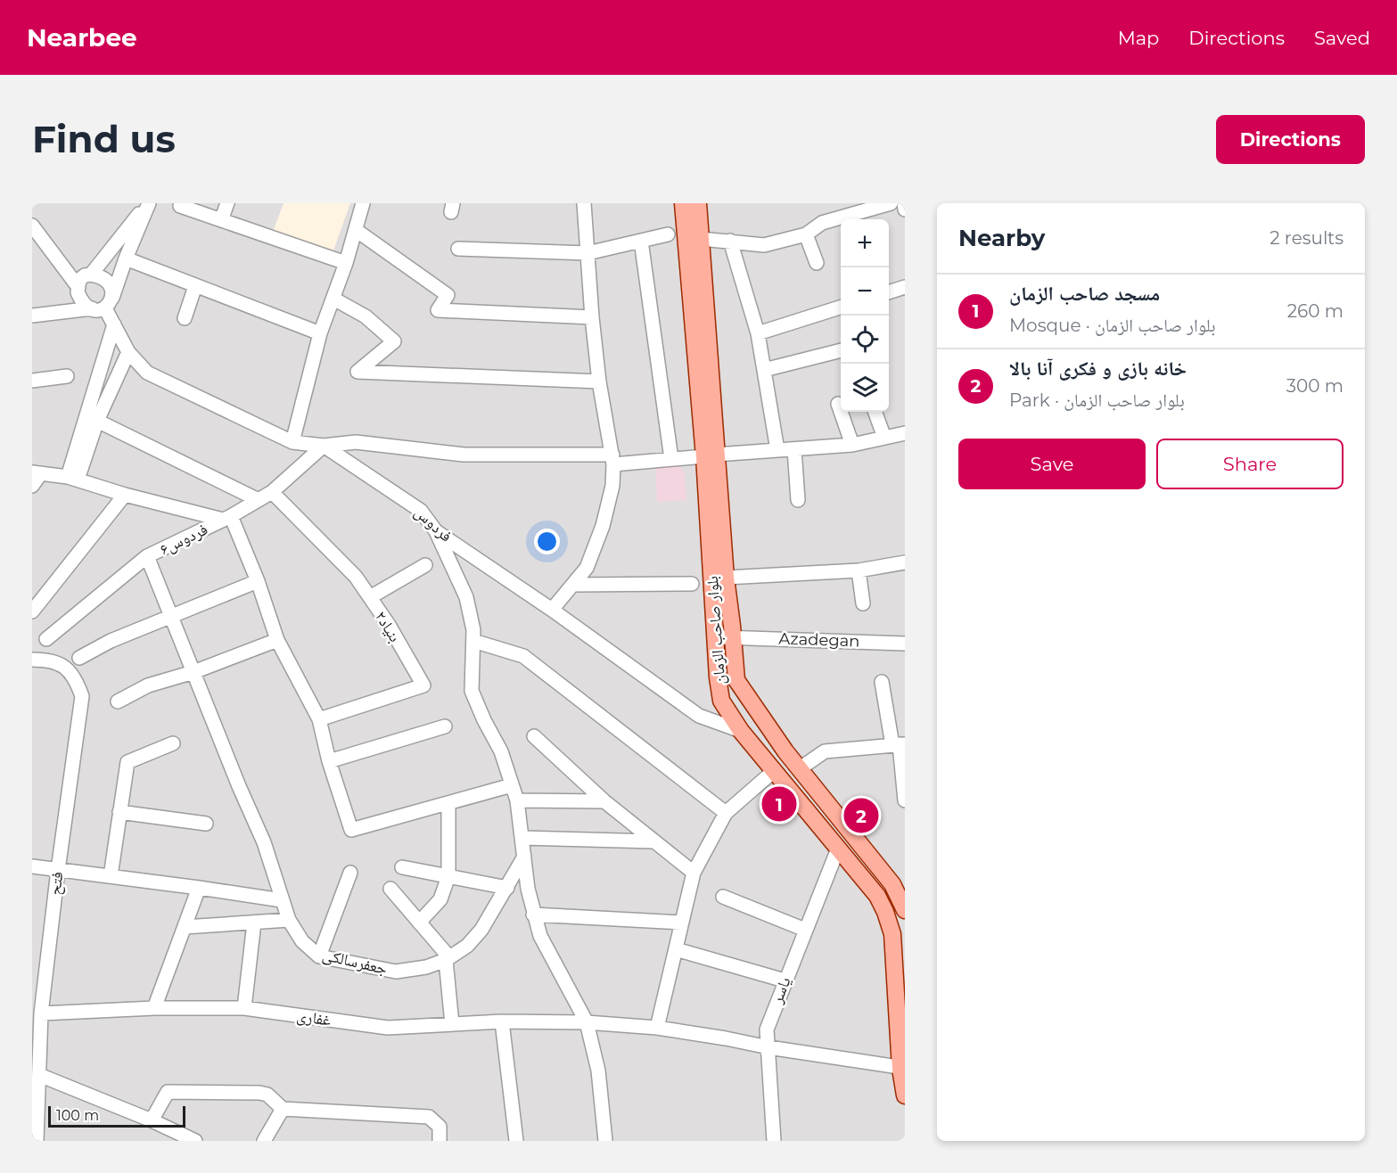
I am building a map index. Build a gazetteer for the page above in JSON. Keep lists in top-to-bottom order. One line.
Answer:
{"streets":{"main road":["بلوار صاحب الزمان"],"street":["فردوس","فردوس۶","بنیاد۲","Azadegan","فتح","جعفرسالکی","یاسر","غفاری"]},"crossings":[["فردوس","فردوس۶"],["فردوس","بلوار صاحب الزمان"],["فردوس۶","بنیاد۲"],["فردوس۶","جعفرسالکی"],["بلوار صاحب الزمان","Azadegan"],["بلوار صاحب الزمان","یاسر"],["بلوار صاحب الزمان","غفاری"],["فتح","غفاری"],["یاسر","غفاری"]],"scale_bar":"100 m","page":{"header":"Nearbee","nav":["Map","Directions","Saved"],"buttons":["Directions",["Save","Share"]],"title":"Find us","heading":["Nearby","2 results"],"map_buttons":["+","−"],"list":[{"mark":"1","name":"مسجد صاحب الزمان","note":"Mosque · بلوار صاحب الزمان","value":"260 m"},{"mark":"2","name":"خانه بازی و فکری آنا بالا","note":"Park · بلوار صاحب الزمان","value":"300 m"}],"pins":["1","2"],"scale":"100 m"}}
